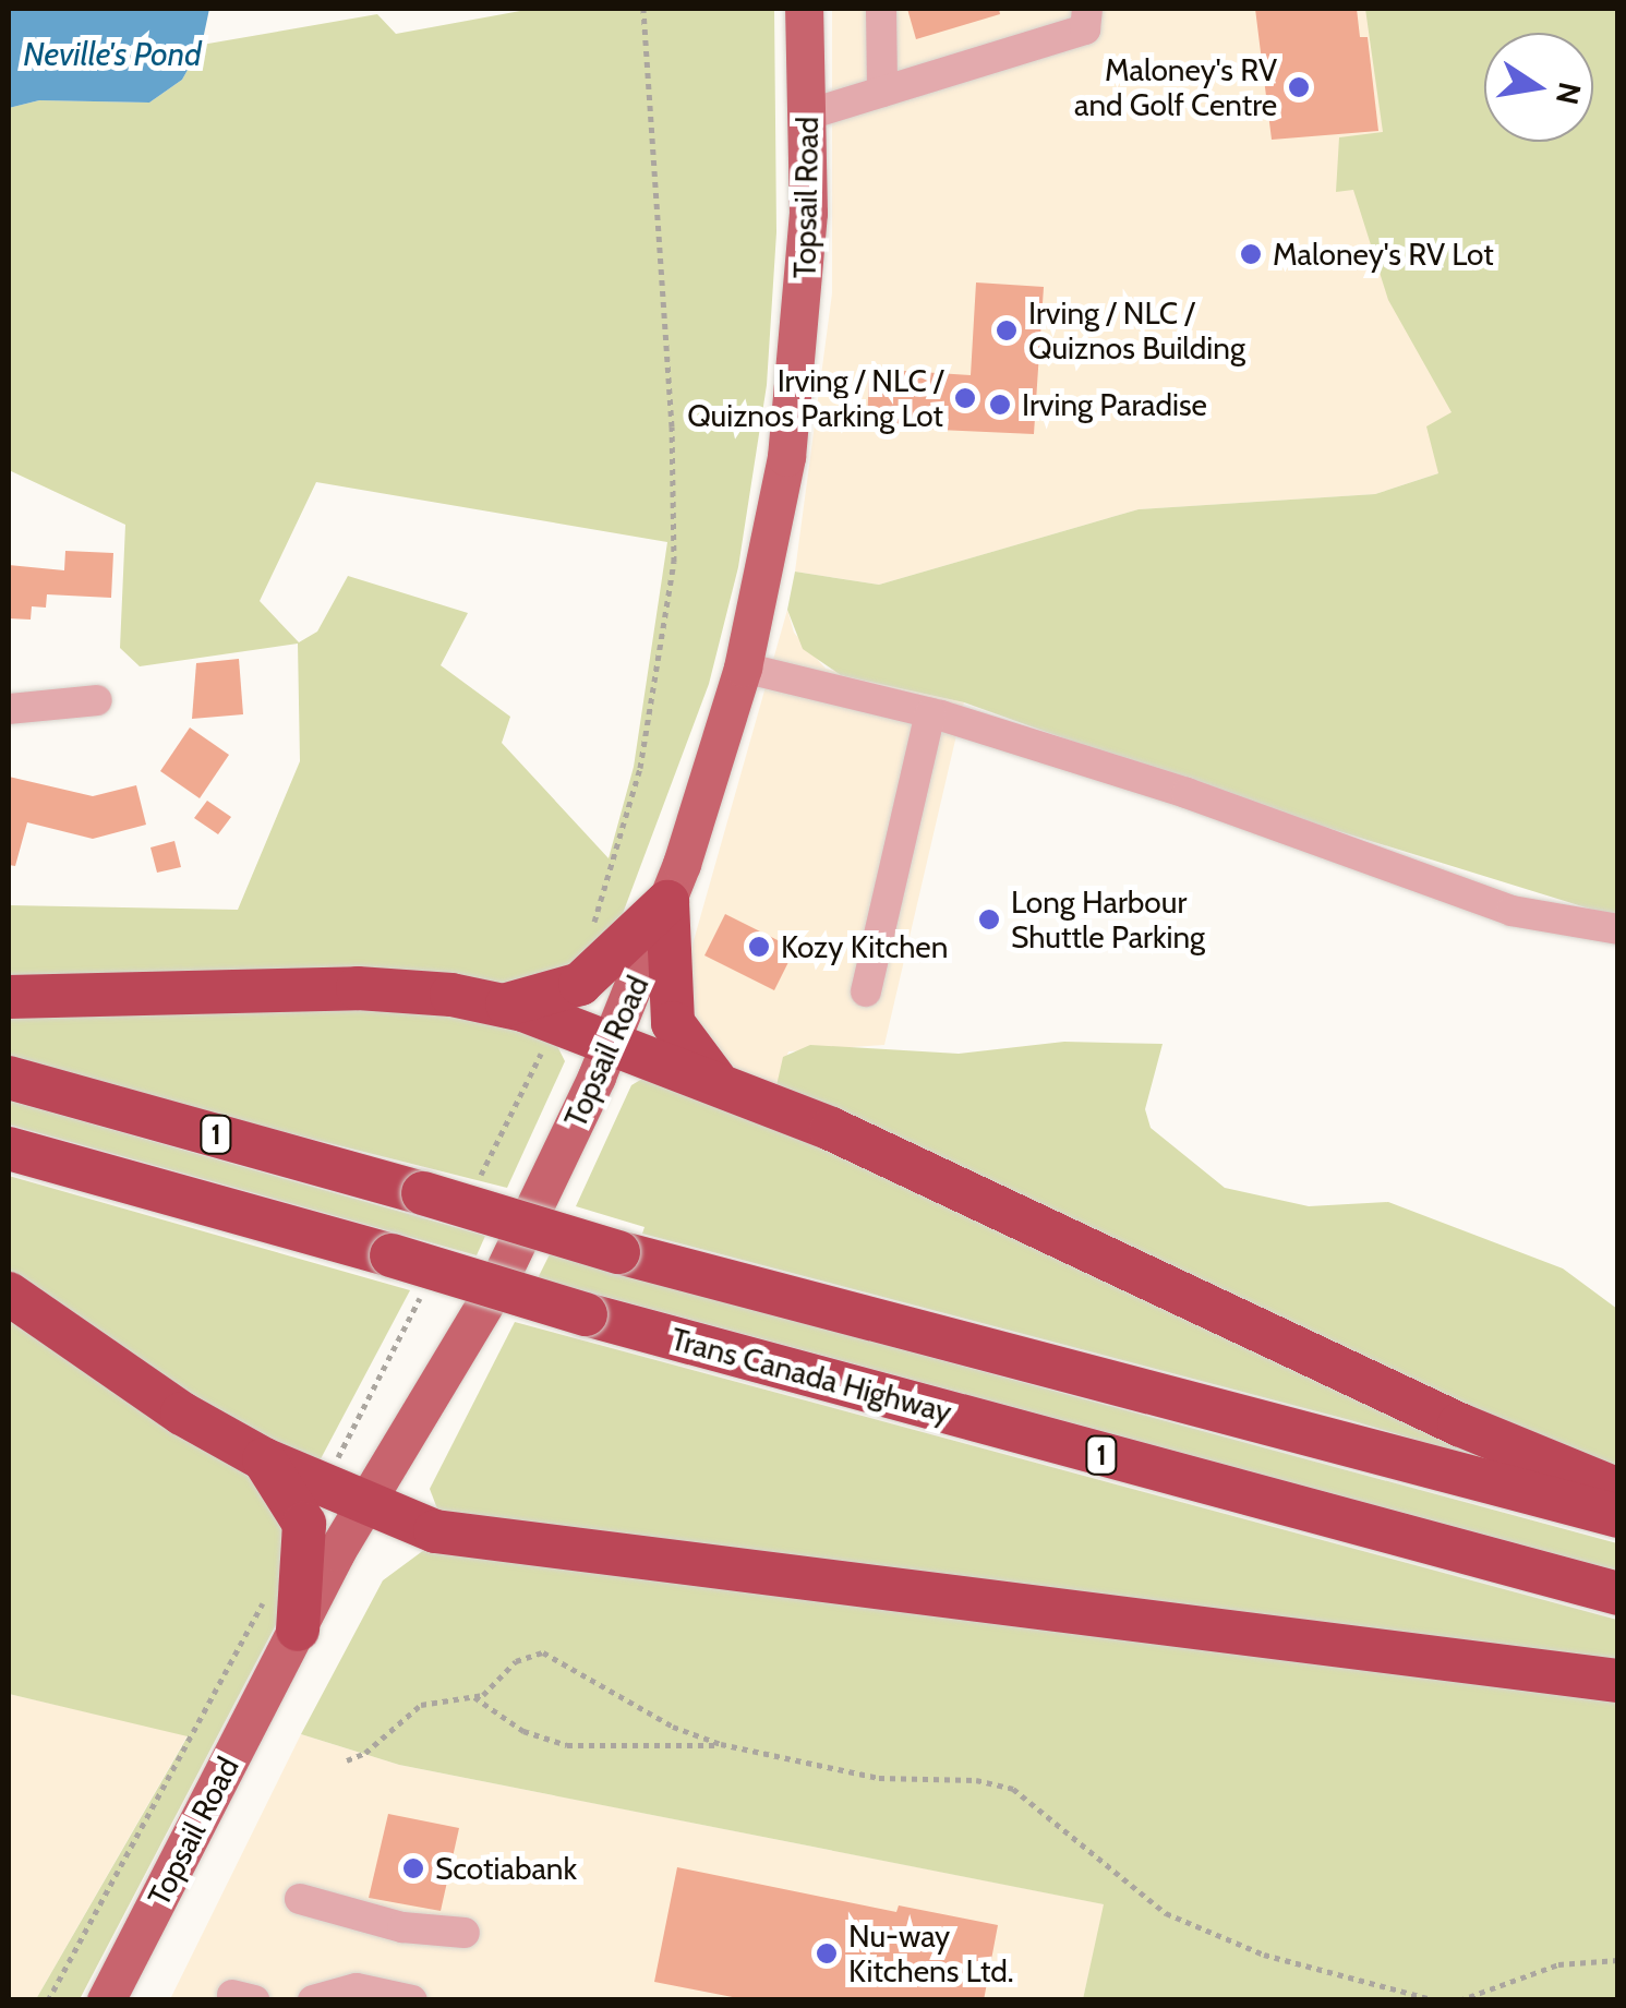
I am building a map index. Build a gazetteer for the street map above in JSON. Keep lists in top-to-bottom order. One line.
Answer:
{"streets":{"highway":["1","Trans Canada Highway"],"main road":["Topsail Road"]},"water":["Neville's Pond"],"places":["Maloney's RV and Golf Centre","Maloney's RV Lot","Irving / NLC / Quiznos Building","Irving / NLC / Quiznos Parking Lot","Irving Paradise","Long Harbour Shuttle Parking","Kozy Kitchen","Scotiabank","Nu-way Kitchens Ltd."],"north":"right"}
